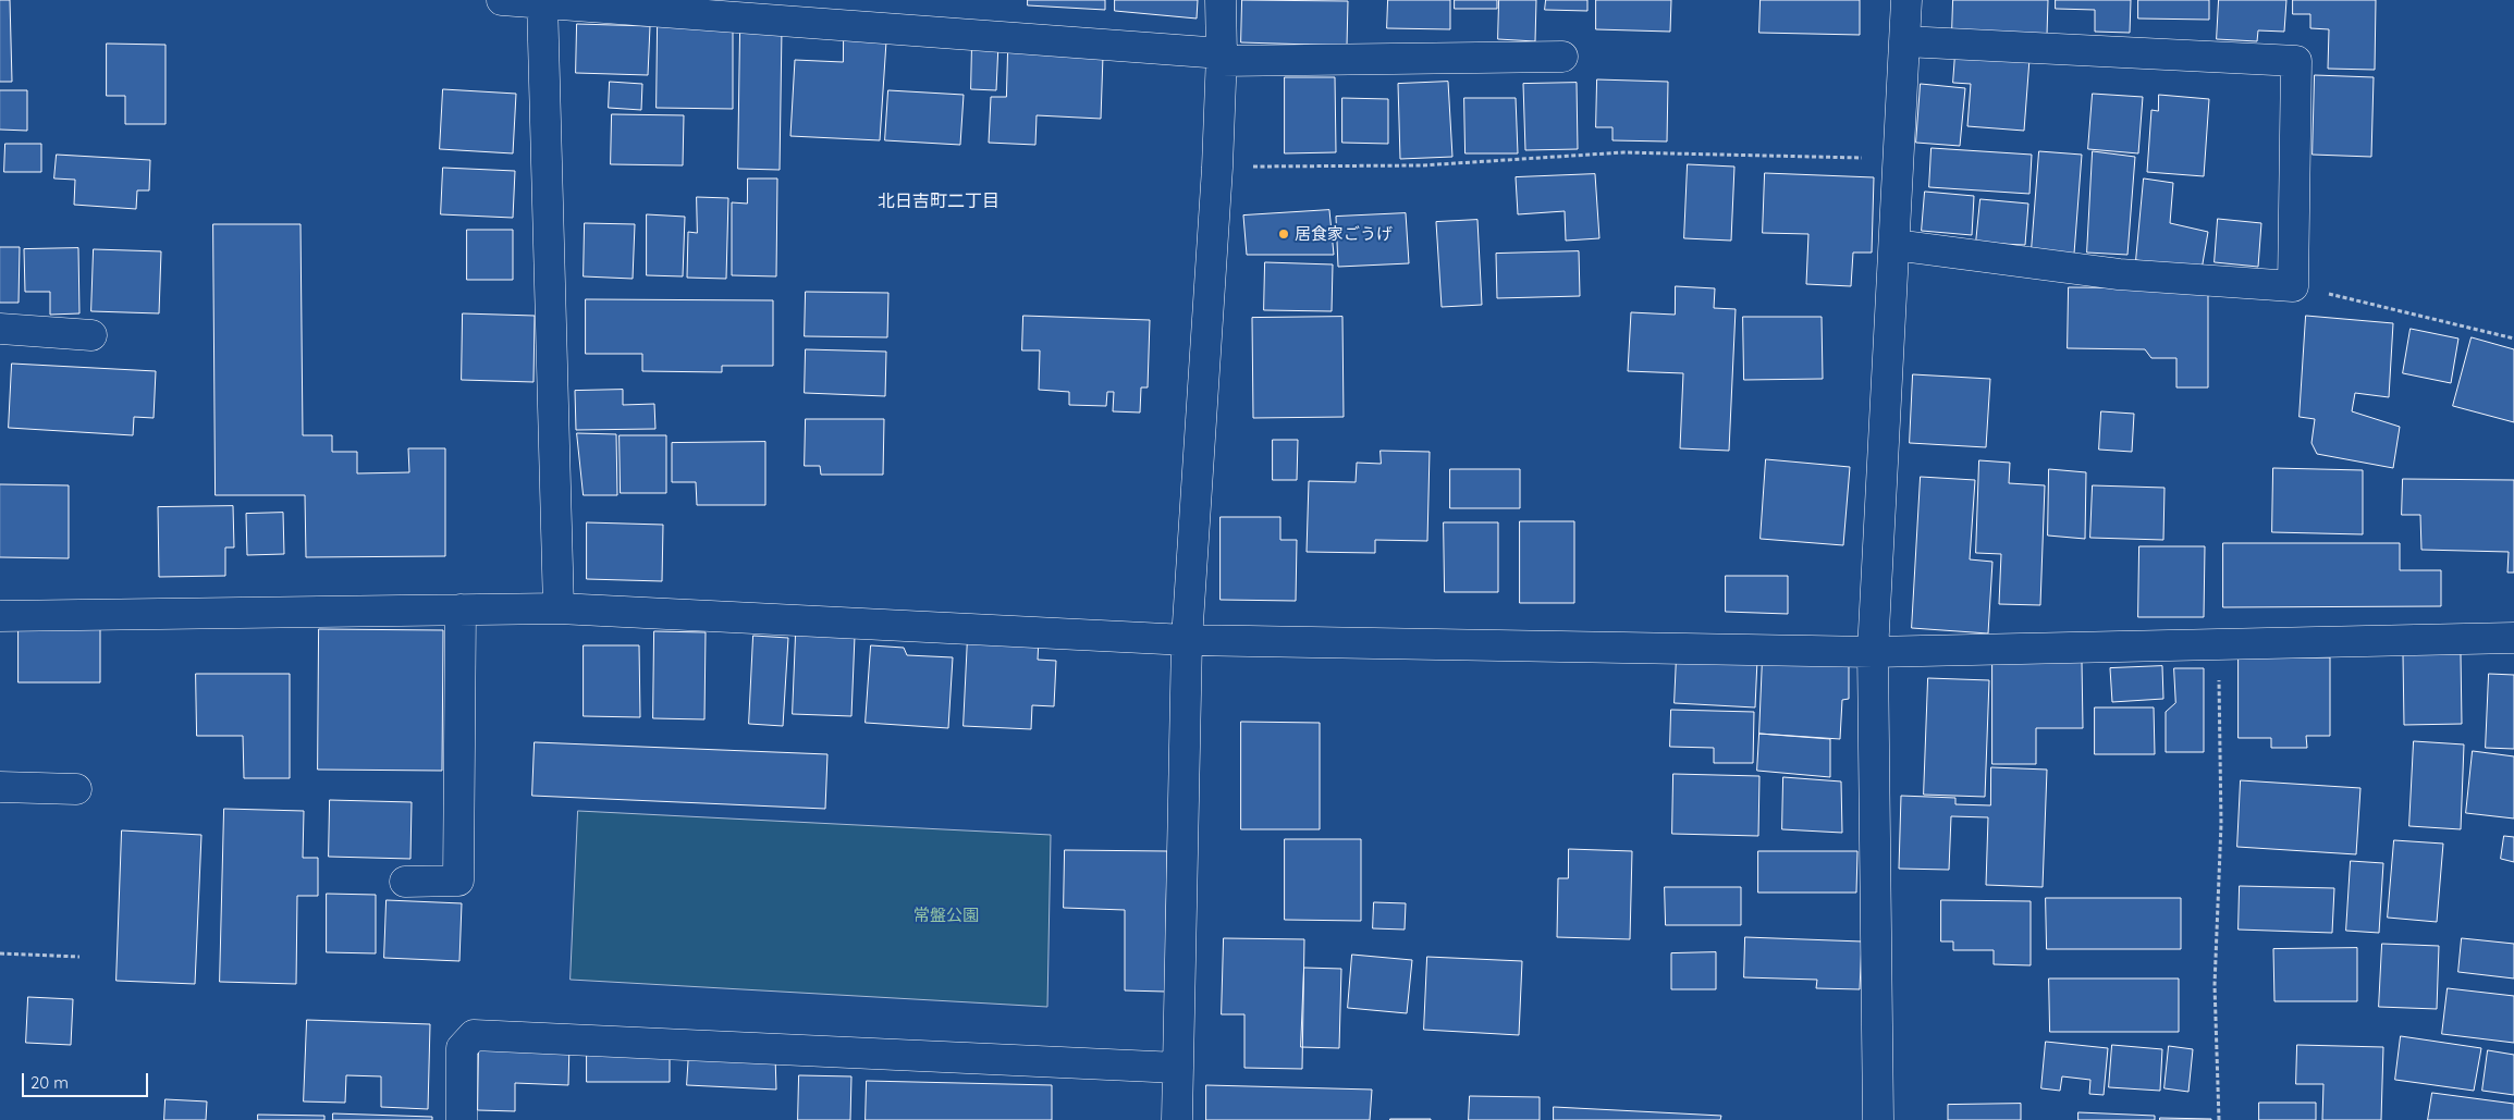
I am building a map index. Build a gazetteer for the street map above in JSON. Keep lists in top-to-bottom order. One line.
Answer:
{"districts":["北日吉町二丁目"],"parks":["常盤公園"],"places":["居食家ごうげ"],"scale_bar":"20 m"}
